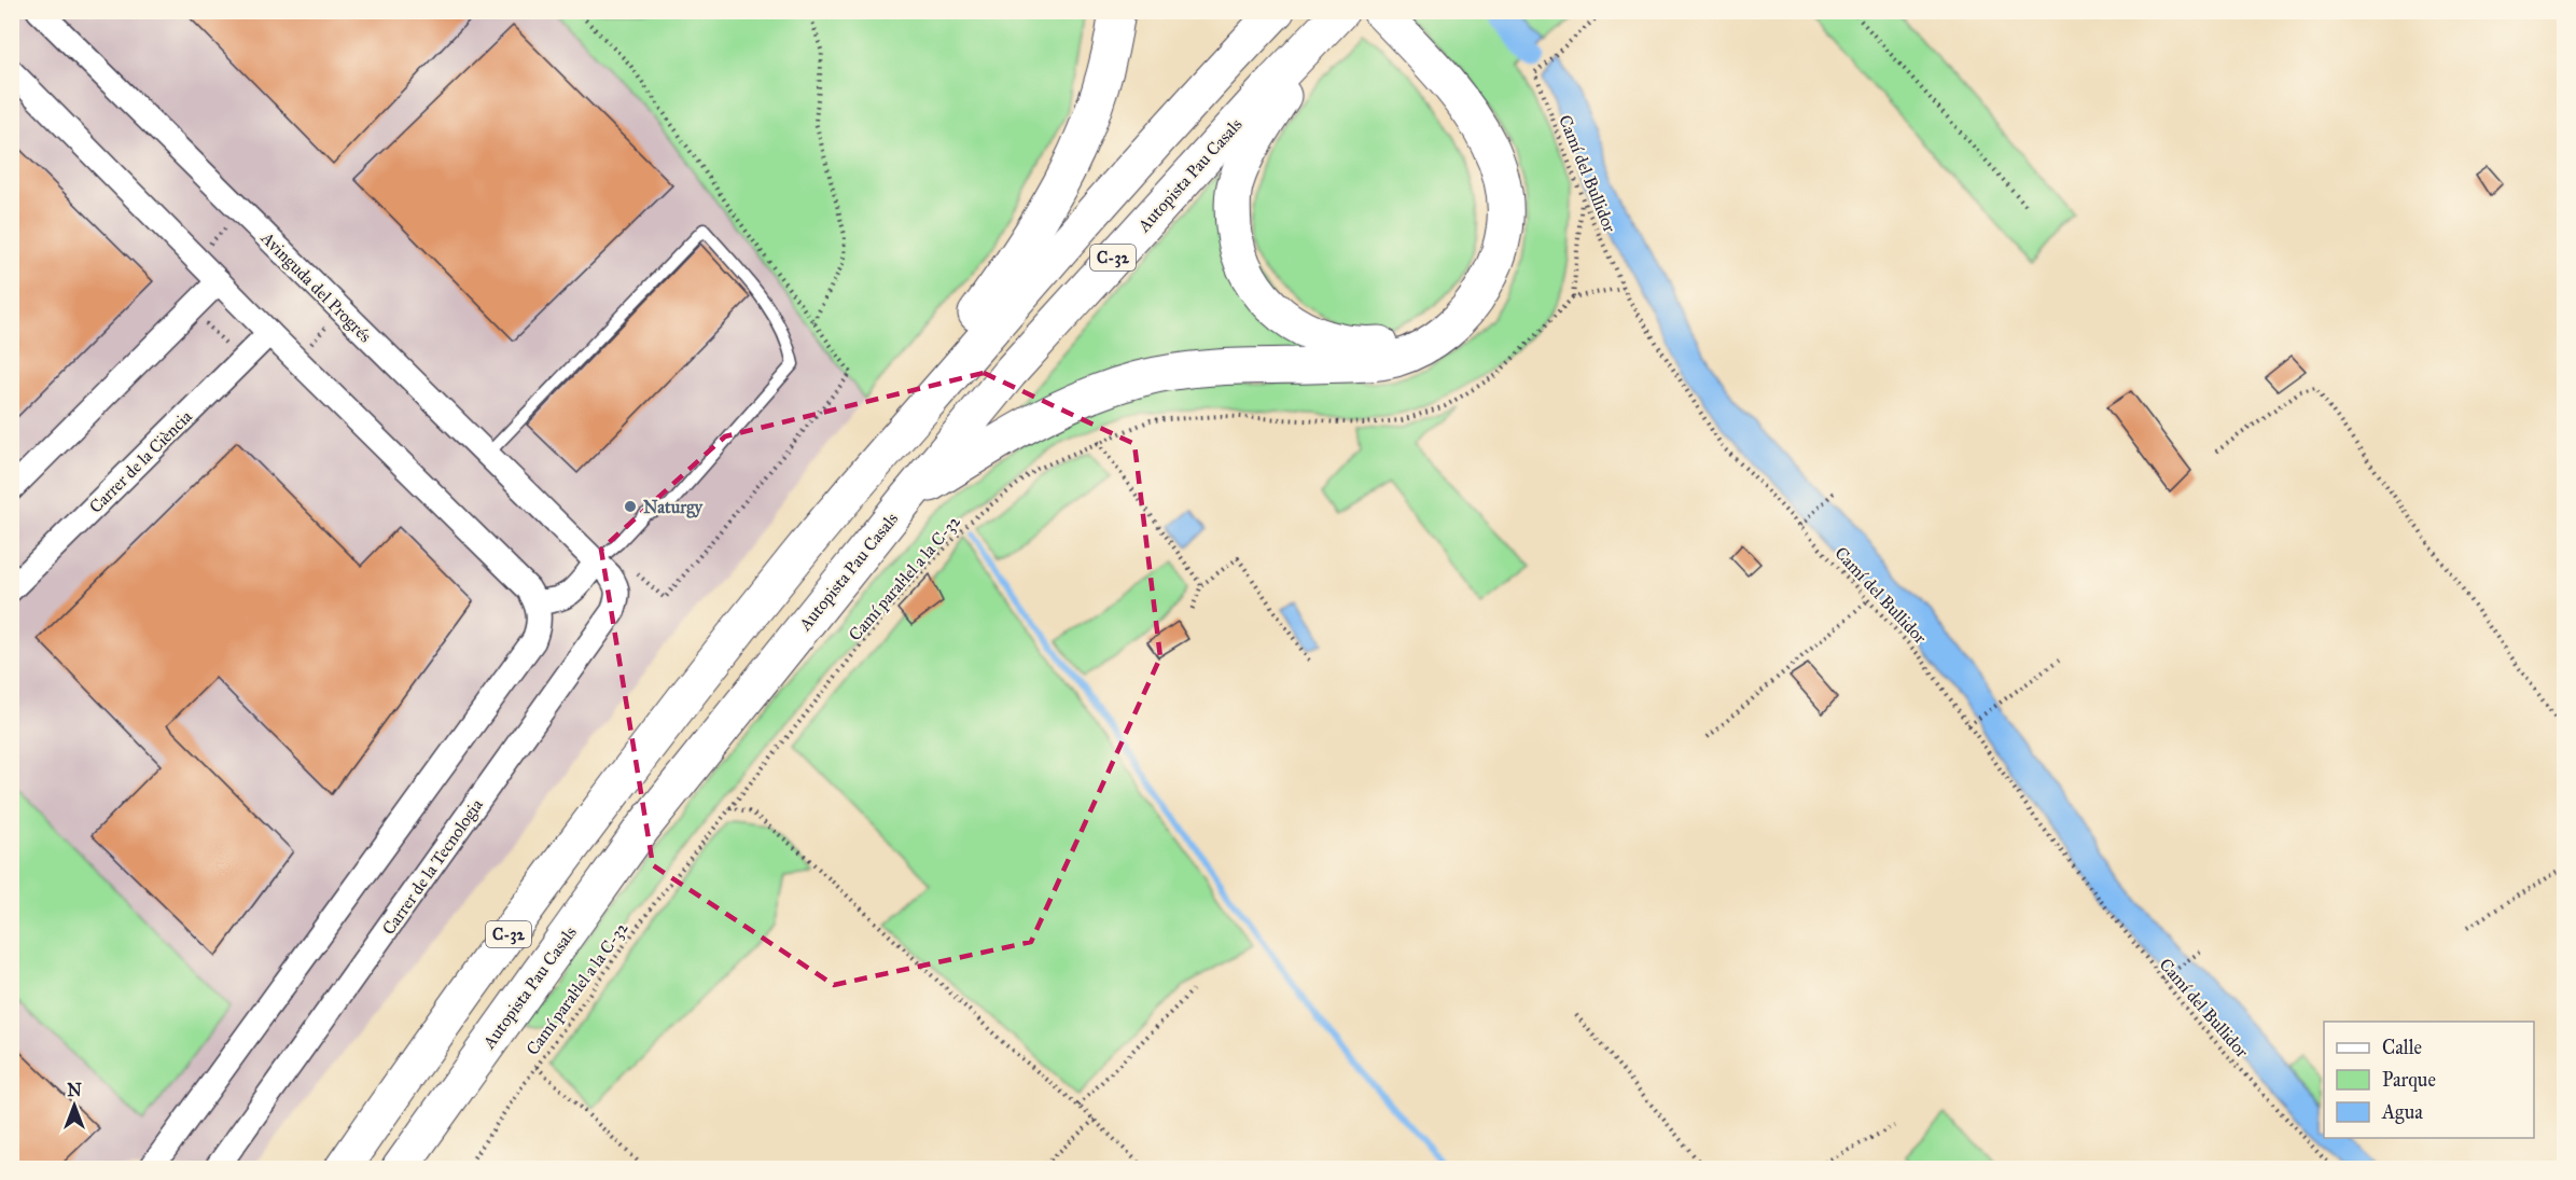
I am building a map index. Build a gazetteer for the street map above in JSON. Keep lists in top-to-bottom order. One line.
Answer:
{"streets":{"highway":["Autopista Pau Casals","C-32"],"street":["Avinguda del Progrés","Carrer de la Ciència","Carrer de la Tecnologia"],"path":["Camí del Bullidor","Camí paral·lel a la C-32"]},"crossings":[["Avinguda del Progrés","Carrer de la Tecnologia"]],"places":["Naturgy"],"legend":["Calle","Parque","Agua"],"north":"top"}
